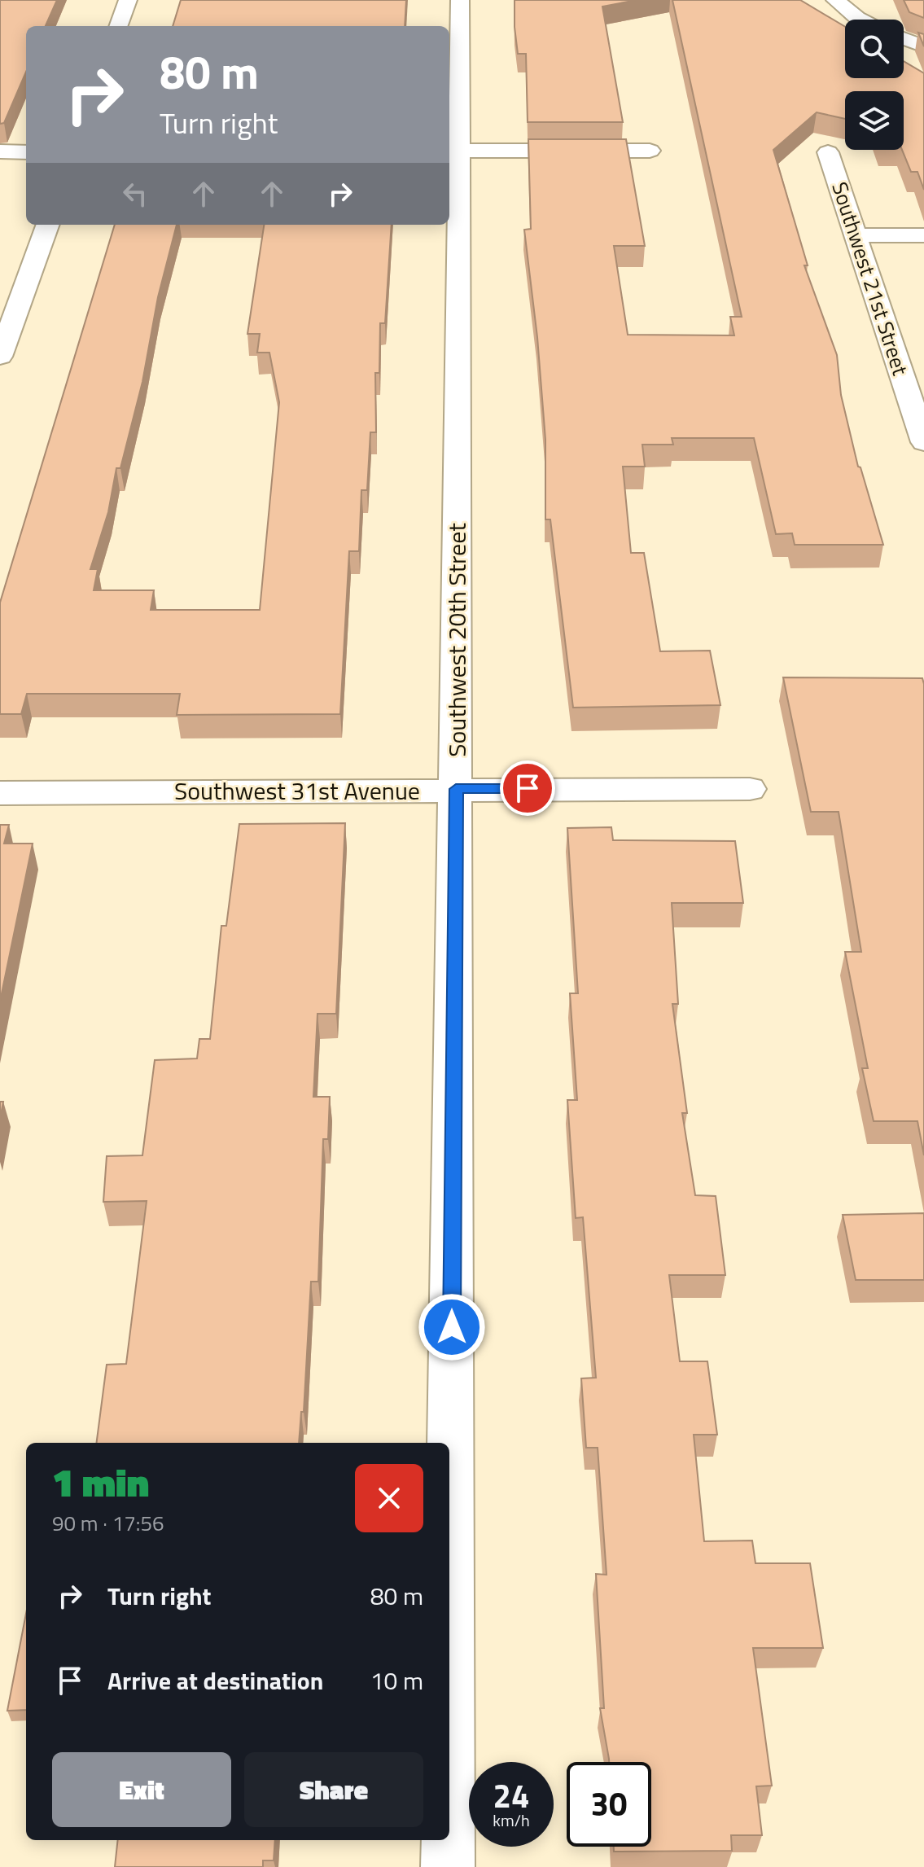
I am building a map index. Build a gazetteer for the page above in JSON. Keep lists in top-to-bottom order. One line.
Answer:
{"streets":{"street":["Southwest 21st Street","Southwest 20th Street","Southwest 31st Avenue"]},"crossings":[["Southwest 20th Street","Southwest 31st Avenue"]],"page":{"turn":["80 m","Turn right"],"heading":["1 min","90 m · 17:56"],"list":[{"name":"Turn right","value":"80 m"},{"name":"Arrive at destination","value":"10 m"}],"buttons":["Exit","Share"],"speed":"24 km/h","limit":"30"}}
